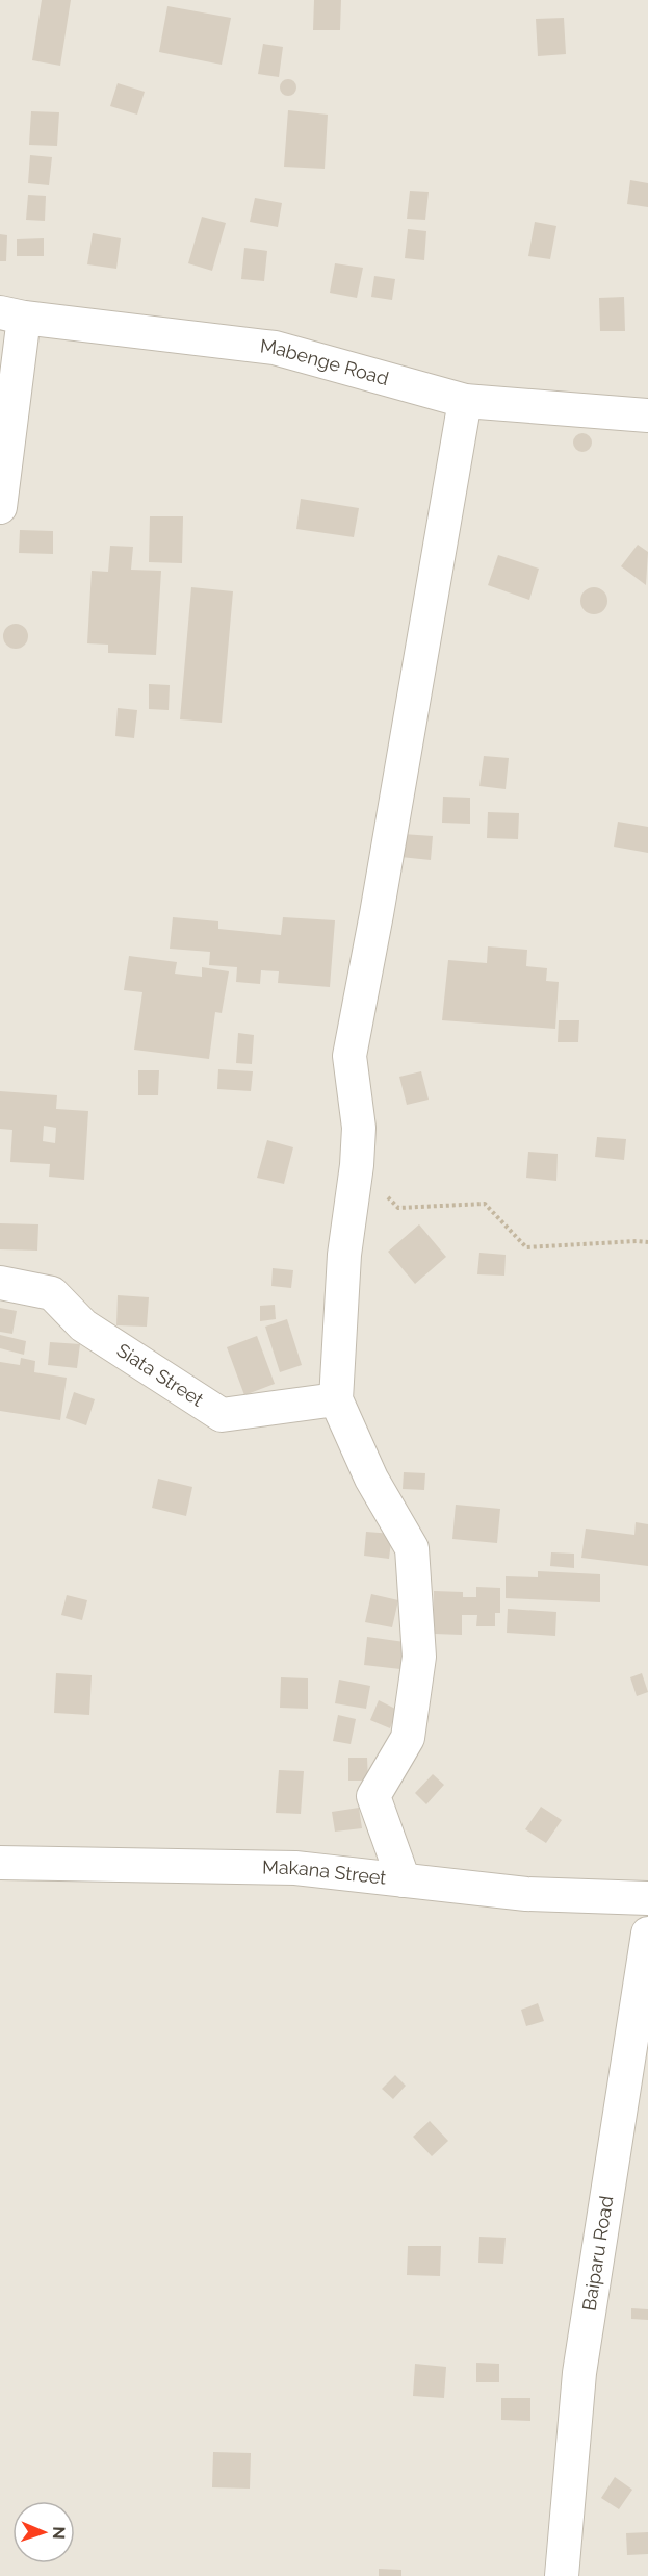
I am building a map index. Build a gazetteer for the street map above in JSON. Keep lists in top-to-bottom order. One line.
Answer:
{"streets":{"street":["Mabenge Road","Siata Street","Makana Street","Baiparu Road"]},"north":"right"}
